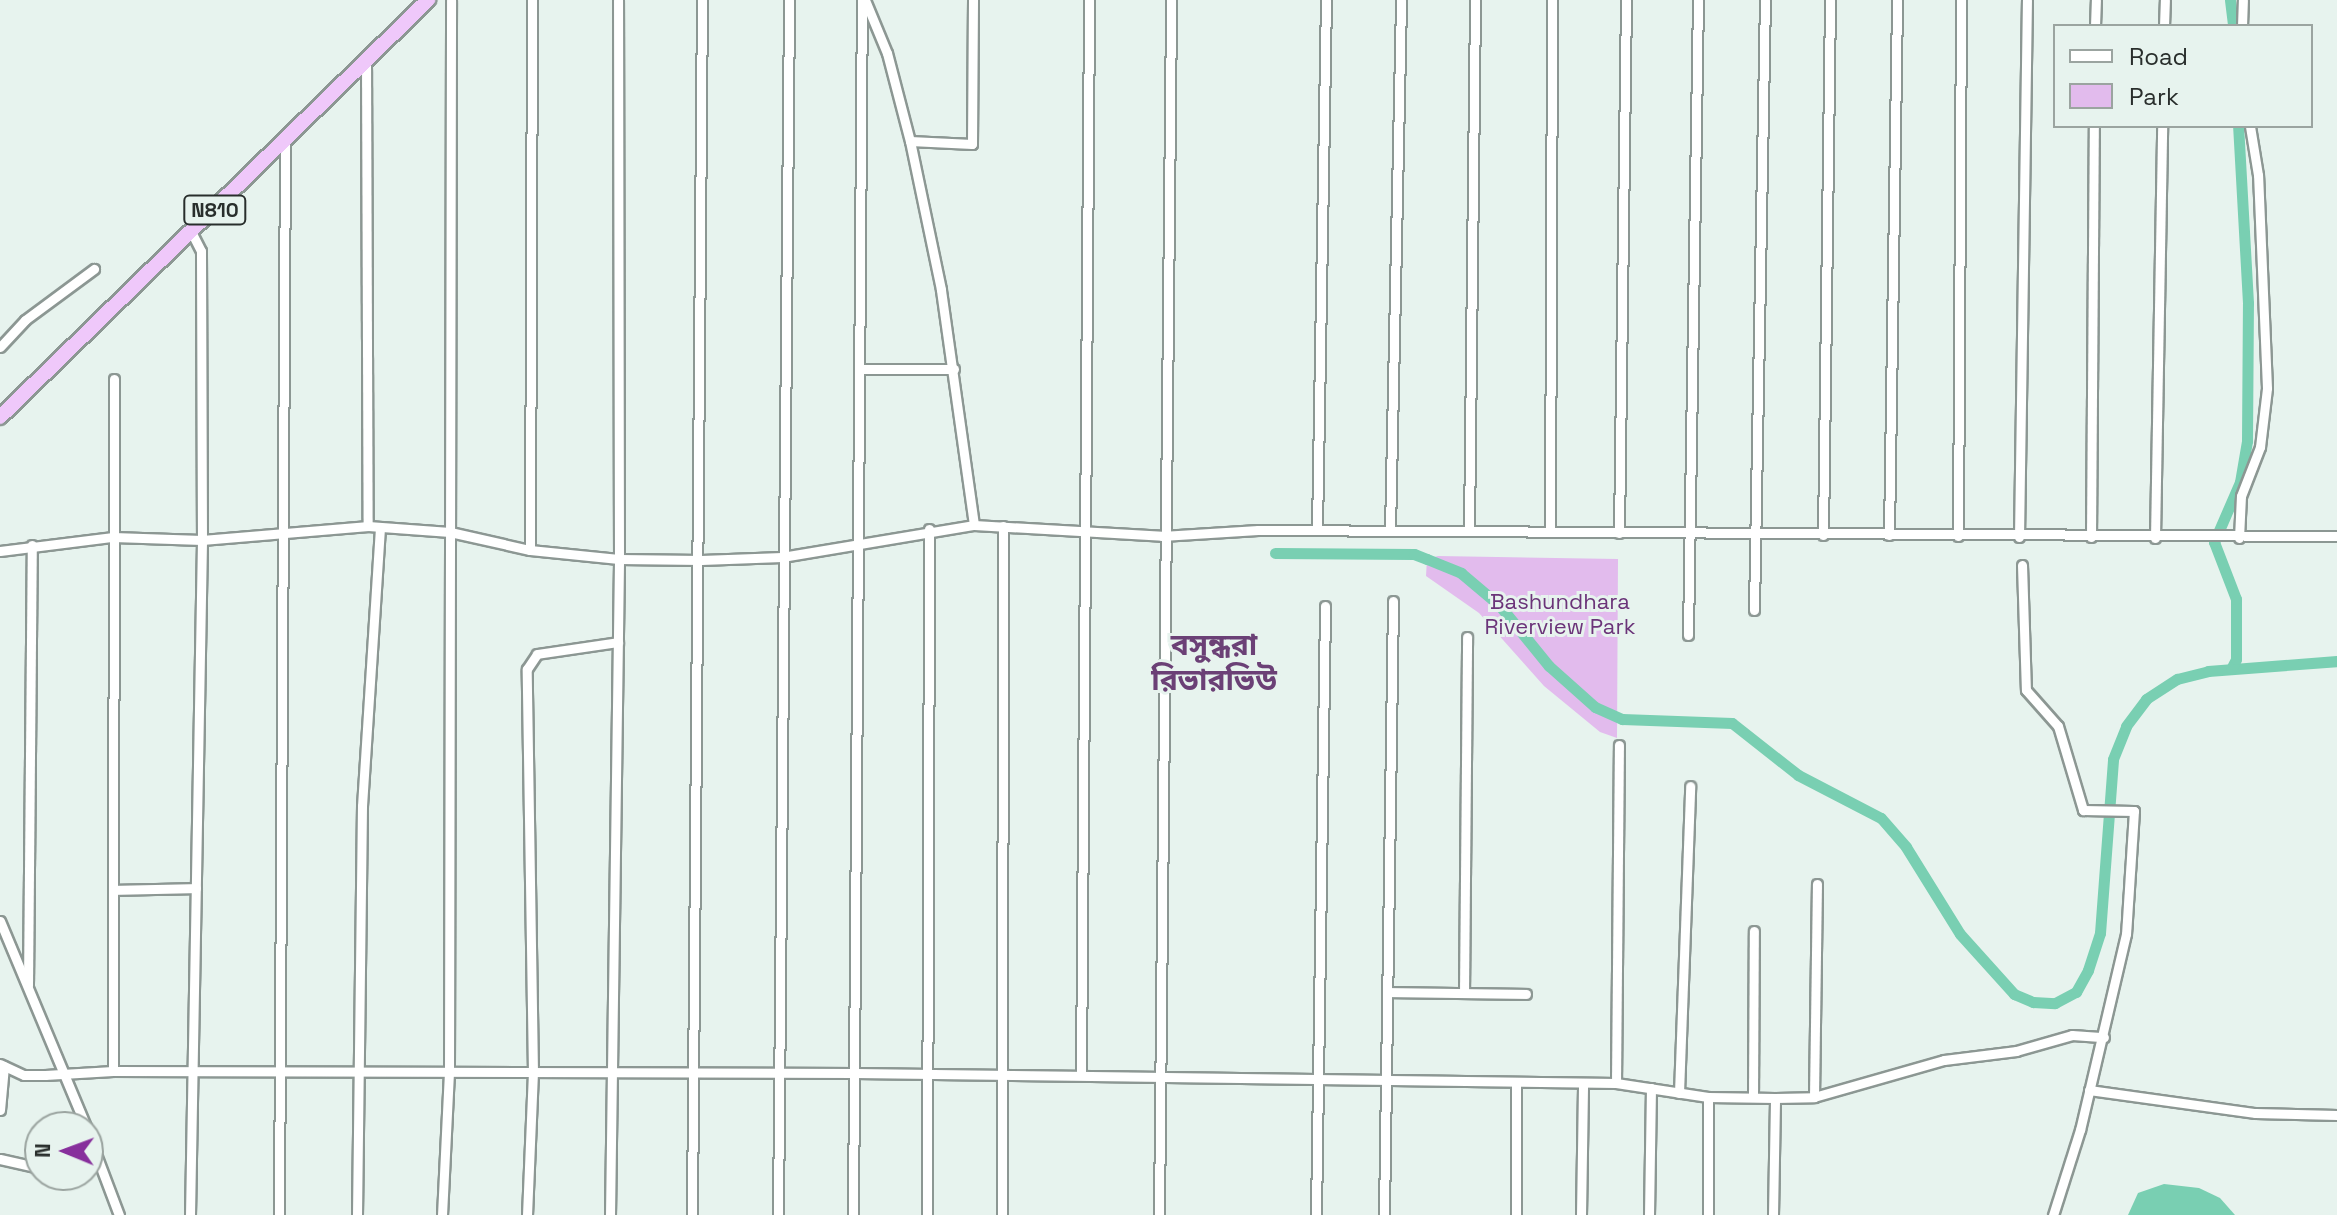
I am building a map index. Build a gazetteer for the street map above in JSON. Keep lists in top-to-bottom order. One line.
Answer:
{"streets":{"highway":["N810"]},"districts":["বসুন্ধরা রিভারভিউ"],"parks":["Bashundhara Riverview Park"],"legend":["Road","Park"],"north":"left"}
